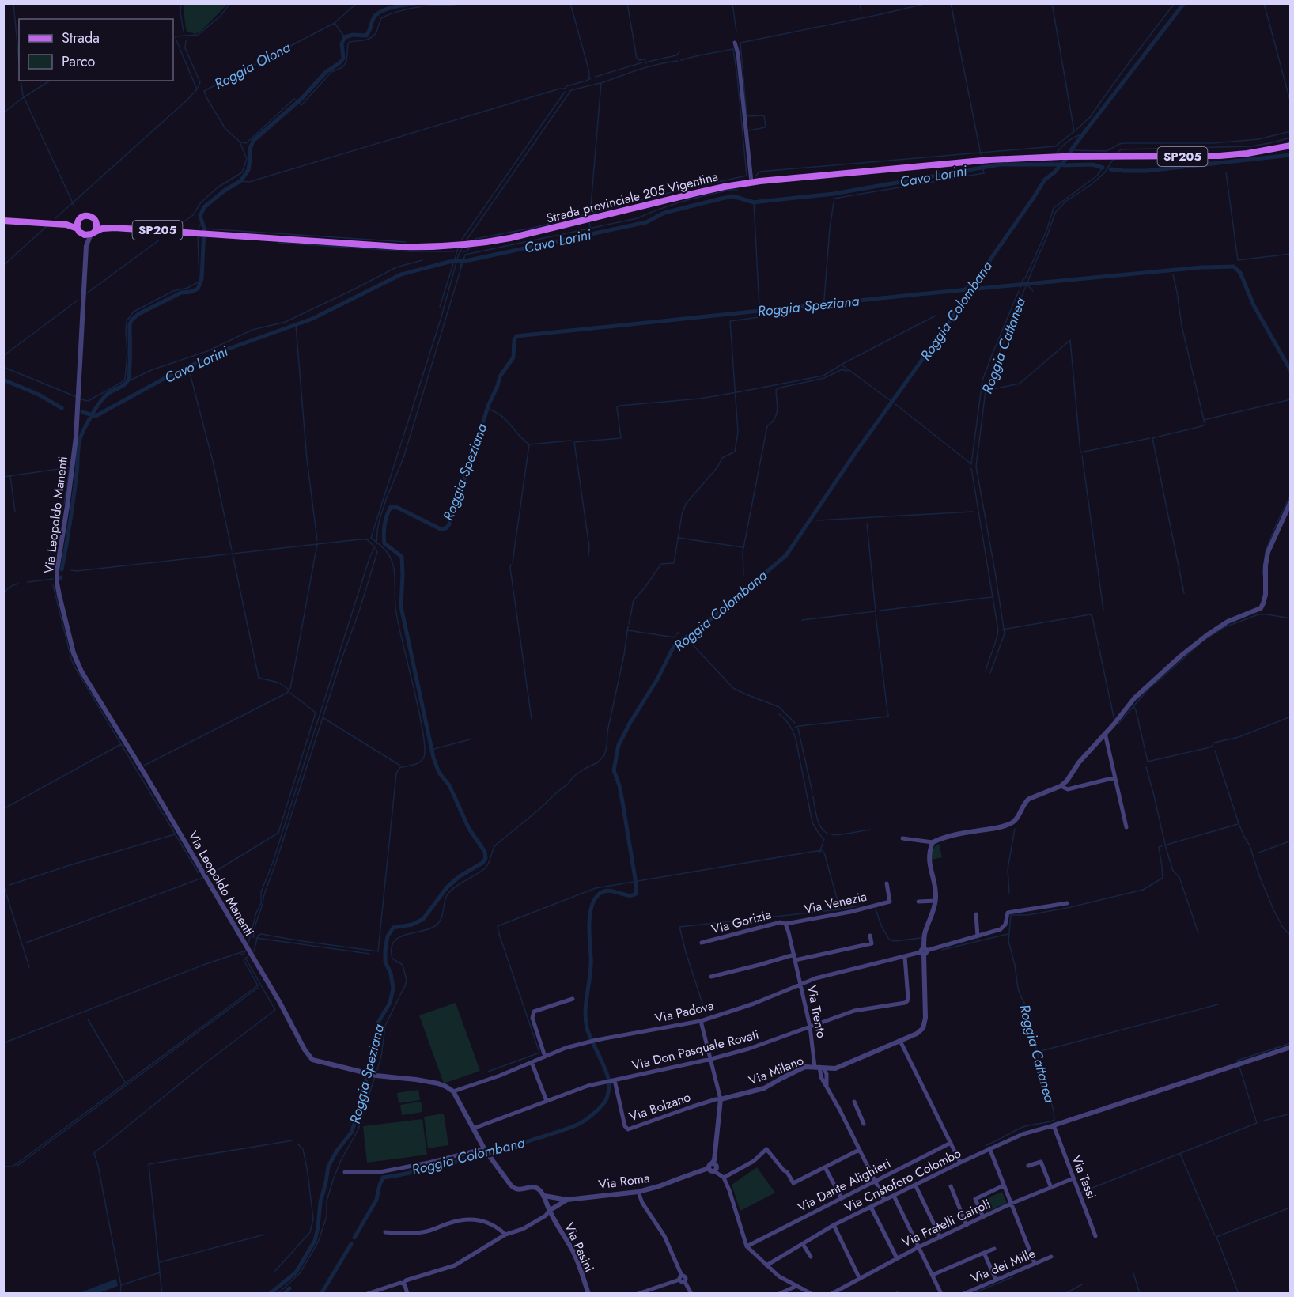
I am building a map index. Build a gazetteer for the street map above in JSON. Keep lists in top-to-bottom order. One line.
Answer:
{"streets":{"main road":["SP205","Strada provinciale 205 Vigentina"],"street":["Via Leopoldo Manenti","Via Venezia","Via Gorizia","Via Padova","Via Trento","Via Don Pasquale Rovati","Via Milano","Via Bolzano","Via Tassi","Via Cristoforo Colombo","Via Roma","Via Dante Alighieri","Via Fratelli Cairoli","Via Pasini","Via dei Mille"]},"crossings":[["SP205","Strada provinciale 205 Vigentina"],["Via Leopoldo Manenti","Via Padova"],["Via Venezia","Via Gorizia"],["Via Venezia","Via Trento"],["Via Gorizia","Via Trento"],["Via Padova","Via Trento"],["Via Padova","Via Don Pasquale Rovati"],["Via Padova","Via Milano"],["Via Trento","Via Don Pasquale Rovati"],["Via Trento","Via Milano"],["Via Don Pasquale Rovati","Via Bolzano"],["Via Milano","Via Bolzano"],["Via Tassi","Via Cristoforo Colombo"],["Via Tassi","Via Fratelli Cairoli"],["Via Roma","Via Pasini"]],"water":["Roggia Olona","Cavo Lorini","Roggia Speziana","Roggia Colombana","Roggia Cattanea"],"legend":["Strada","Parco"]}
